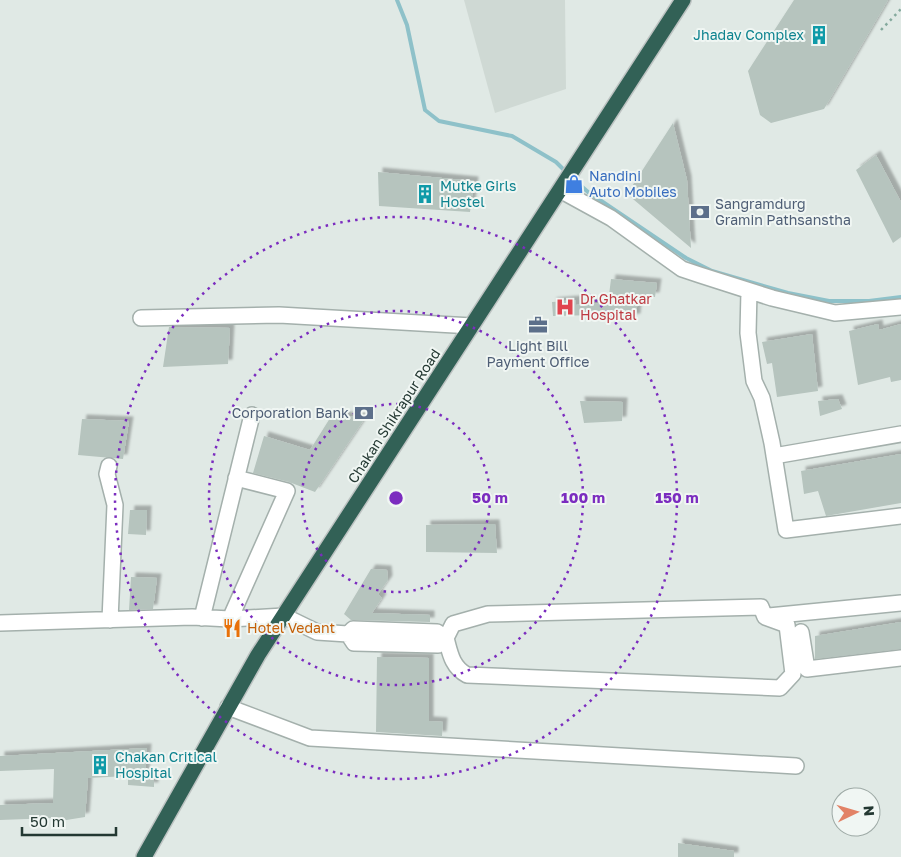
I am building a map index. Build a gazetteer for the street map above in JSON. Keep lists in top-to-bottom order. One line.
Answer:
{"streets":{"highway":["Chakan Shikrapur Road"]},"places":{"building":["Jhadav Complex","Mutke Girls Hostel","Chakan Critical Hospital"],"shop":["Nandini Auto Mobiles"],"bank":["Sangramdurg Gramin Pathsanstha","Corporation Bank"],"hospital":["Dr Ghatkar Hospital"],"office":["Light Bill Payment Office"],"restaurant":["Hotel Vedant"]},"scale_bar":"50 m","north":"right","rings":["50 m","100 m","150 m"]}
